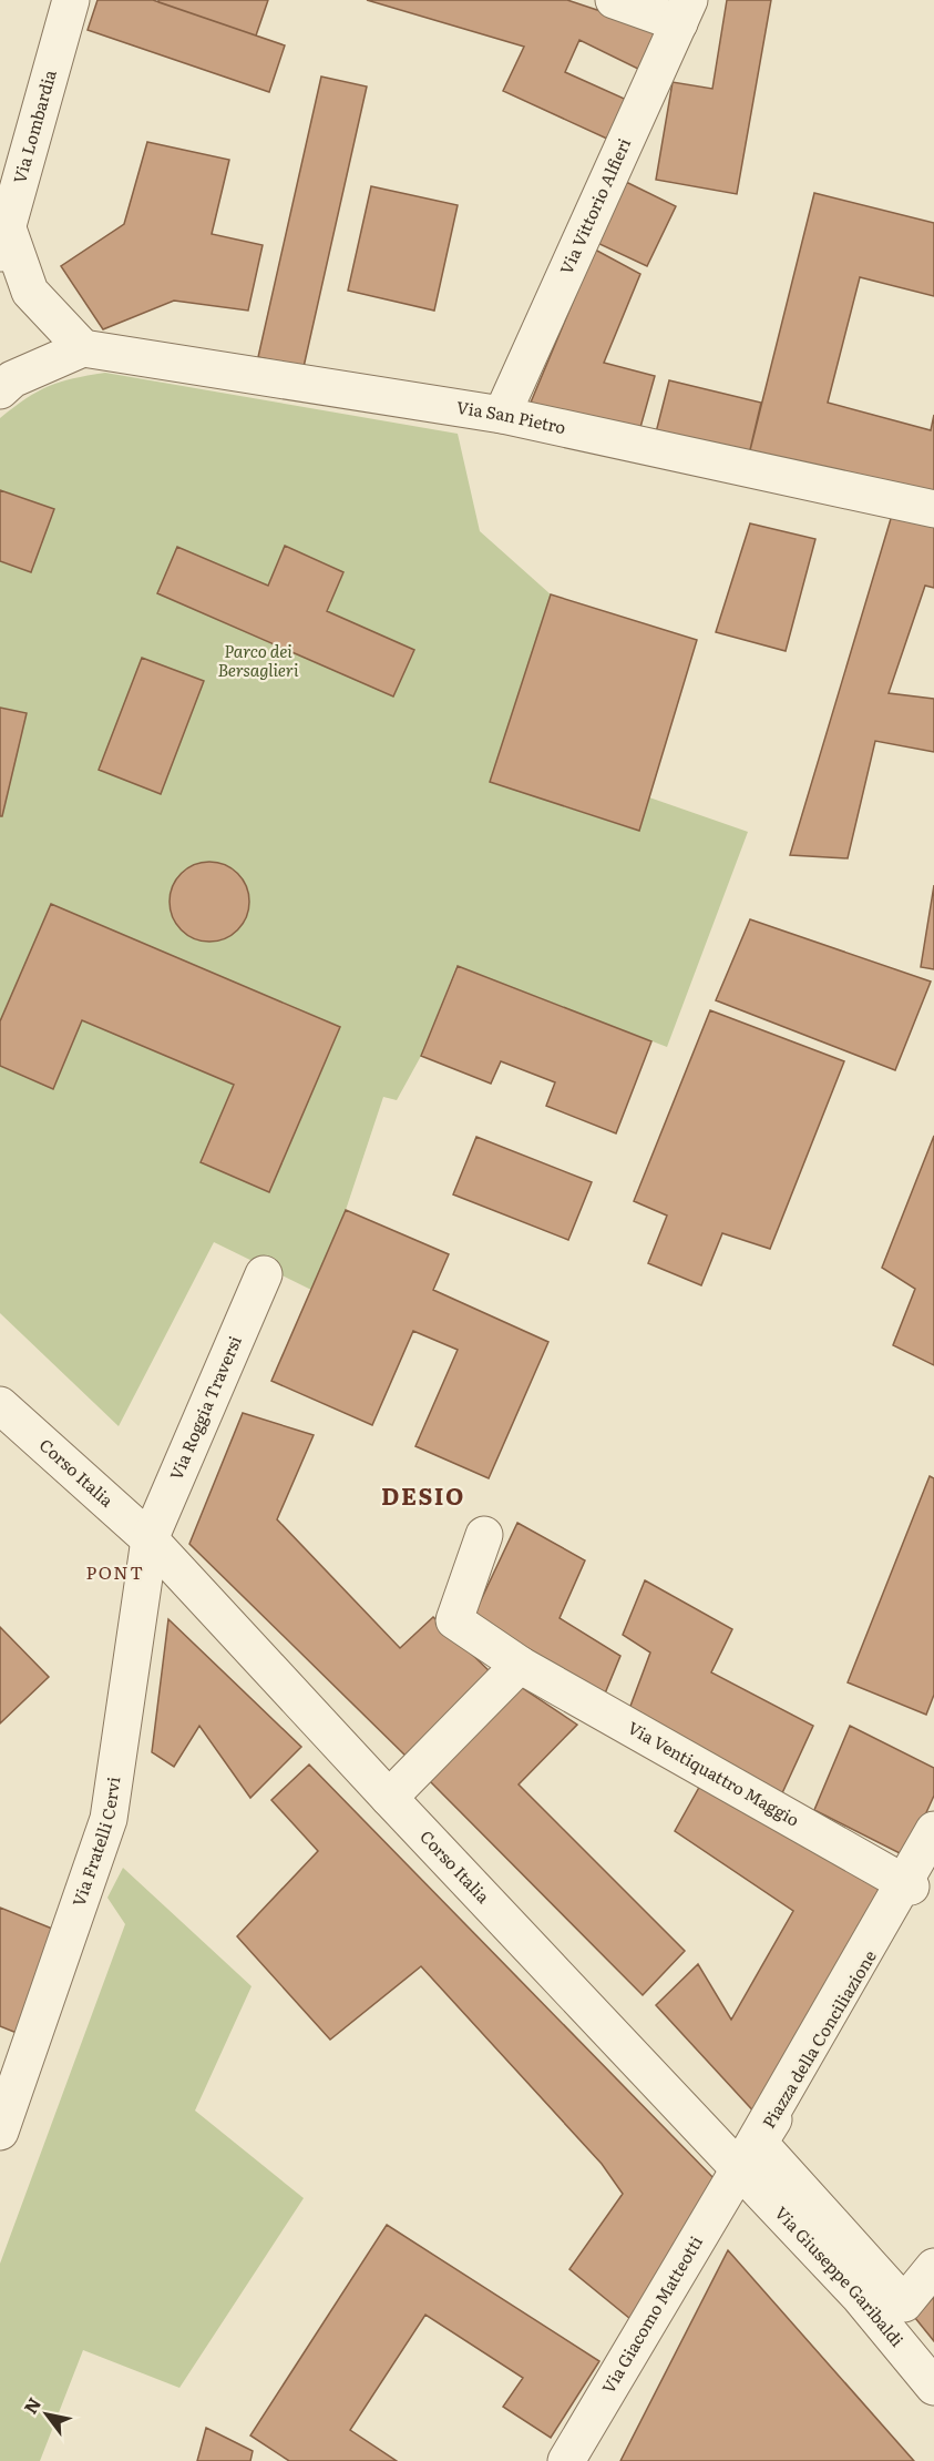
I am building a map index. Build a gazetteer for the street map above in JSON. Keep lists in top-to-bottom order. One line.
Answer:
{"streets":{"street":["Via Lombardia","Via Vittorio Alfieri","Via San Pietro","Via Roggia Traversi","Corso Italia","Via Ventiquattro Maggio","Via Fratelli Cervi","Piazza della Conciliazione","Via Giuseppe Garibaldi","Via Giacomo Matteotti"]},"crossings":[["Via Vittorio Alfieri","Via San Pietro"],["Via Roggia Traversi","Corso Italia"],["Via Roggia Traversi","Via Fratelli Cervi"],["Corso Italia","Via Fratelli Cervi"],["Corso Italia","Piazza della Conciliazione"],["Corso Italia","Via Giuseppe Garibaldi"],["Corso Italia","Via Giacomo Matteotti"],["Via Ventiquattro Maggio","Via Giacomo Matteotti"],["Piazza della Conciliazione","Via Giuseppe Garibaldi"],["Piazza della Conciliazione","Via Giacomo Matteotti"],["Via Giuseppe Garibaldi","Via Giacomo Matteotti"]],"districts":["DESIO","PONT"],"parks":["Parco dei Bersaglieri"],"north":"top left"}
